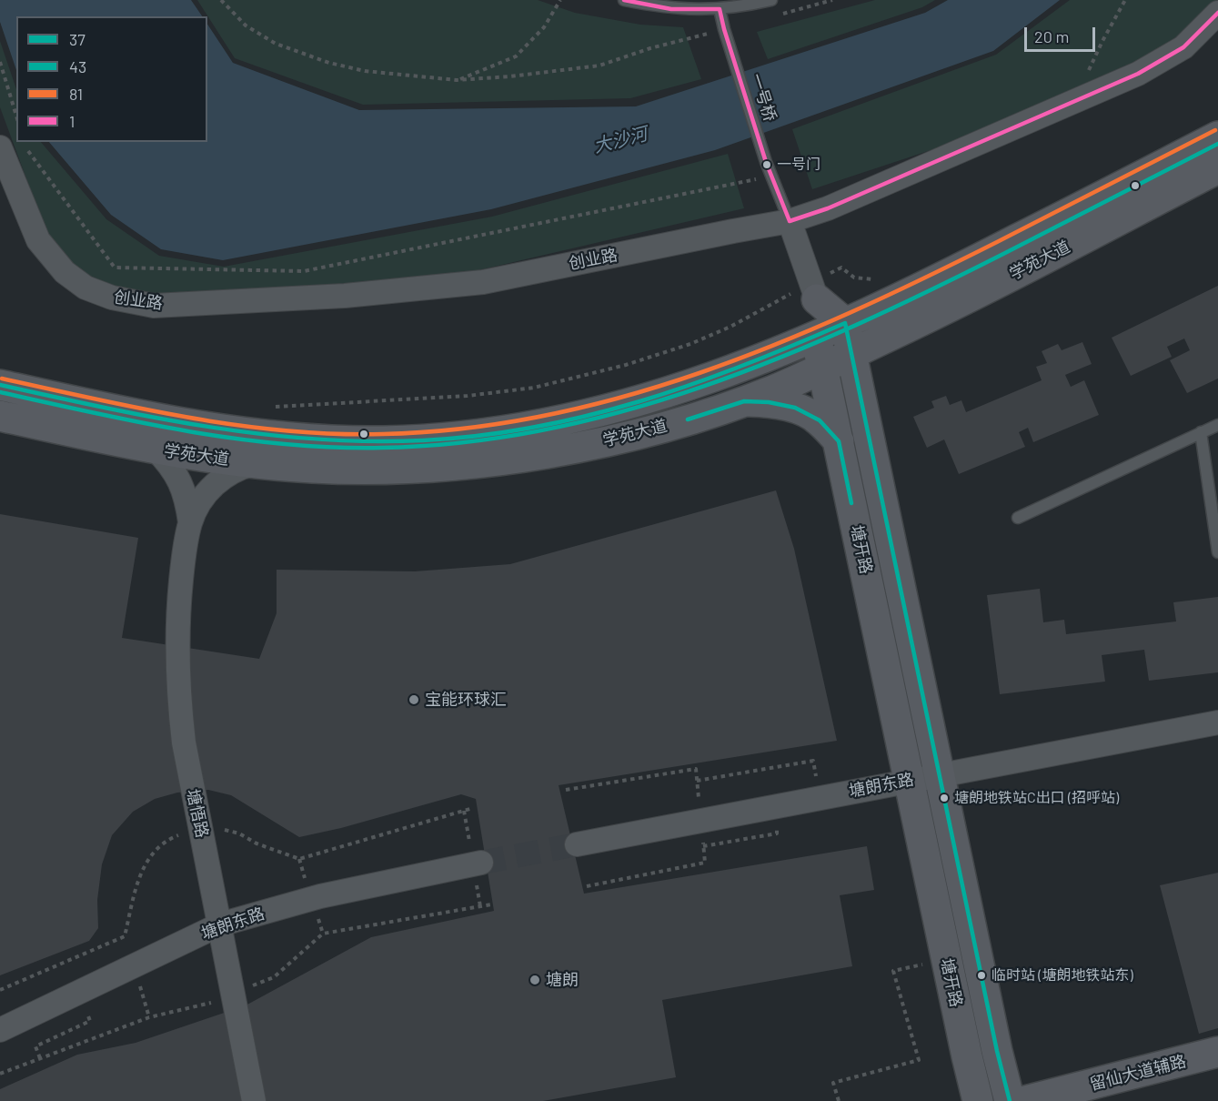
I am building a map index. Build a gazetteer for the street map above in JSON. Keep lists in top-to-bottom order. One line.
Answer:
{"streets":{"main road":["学苑大道","塘开路","留仙大道辅路"],"street":["创业路","塘朗东路","塘悟路"],"lane":["一号桥"]},"crossings":[["一号桥","创业路"],["学苑大道","塘开路"],["学苑大道","塘悟路"],["塘开路","塘朗东路"],["塘朗东路","塘悟路"]],"water":["大沙河"],"places":["一号门","宝能环球汇","塘朗地铁站C出口 (招呼站)","临时站 (塘朗地铁站东)","塘朗"],"lines":["transit line 1","transit line 81","transit line 43","transit line 37"],"legend":["37","43","81","1"],"scale_bar":"20 m"}
